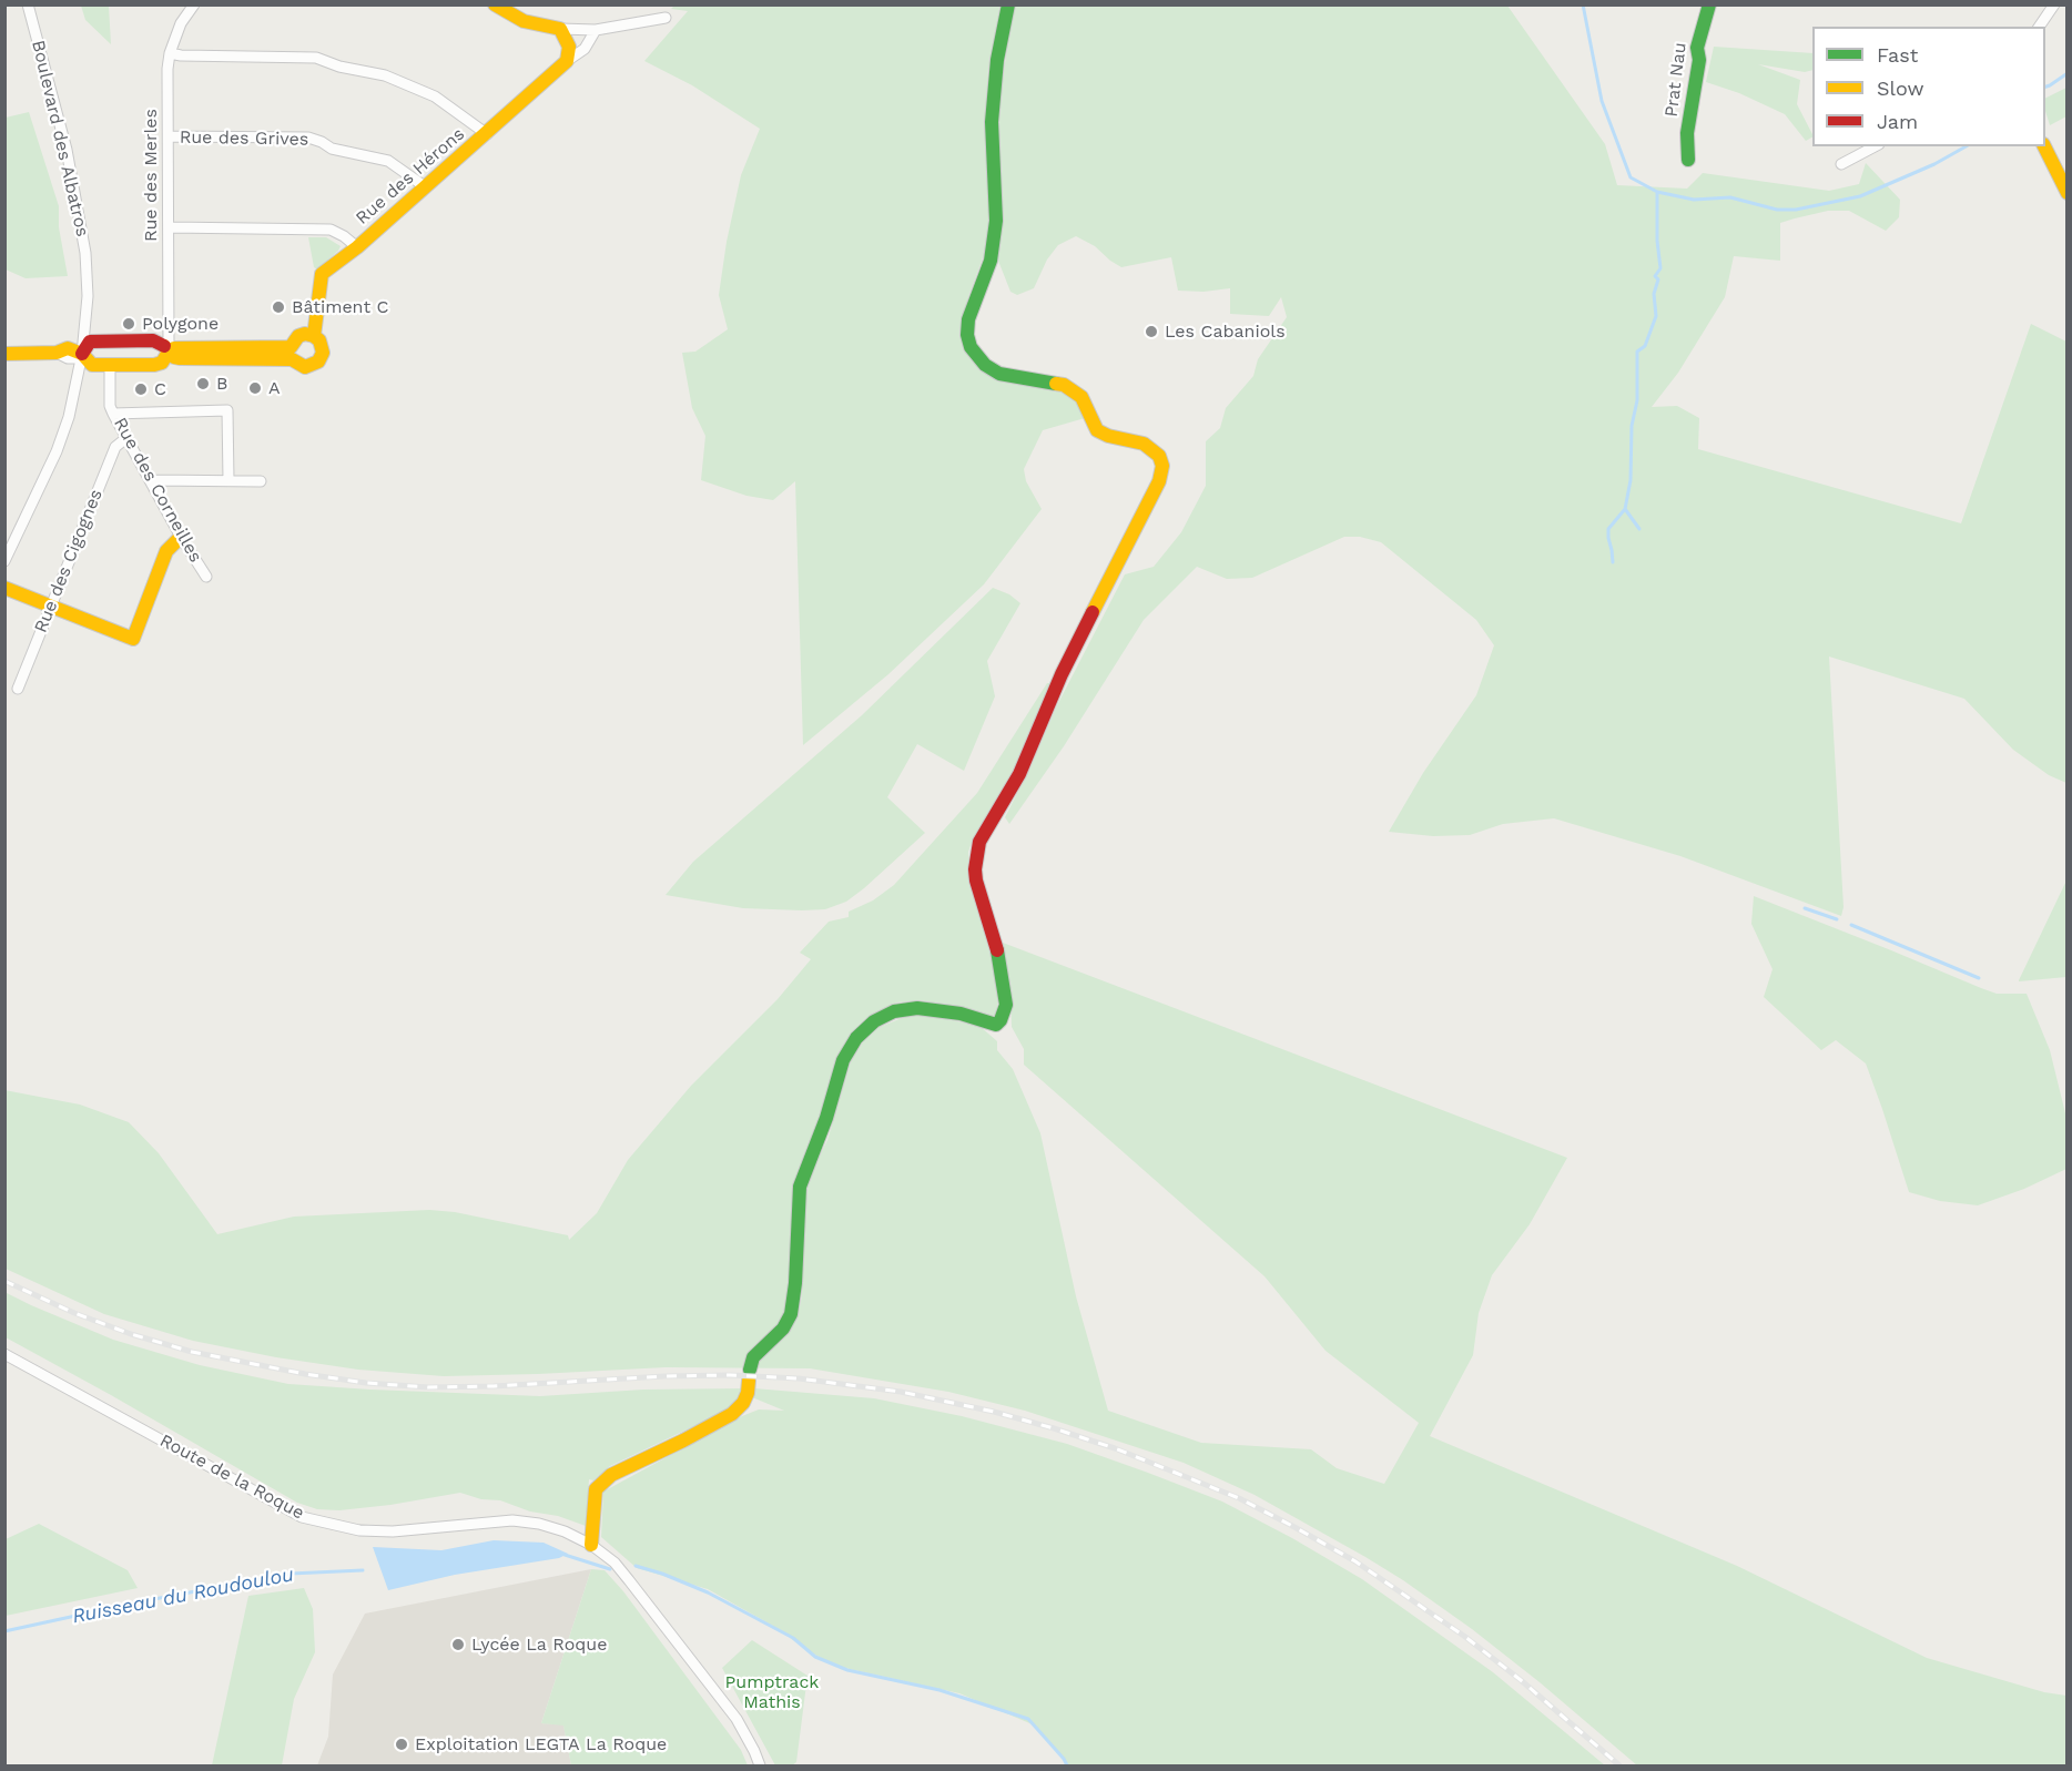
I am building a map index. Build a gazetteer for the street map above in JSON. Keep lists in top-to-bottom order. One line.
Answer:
{"streets":{"street":["Prat Nau","Boulevard des Albatros","Rue des Grives","Rue des Merles","Rue des Hérons","Rue des Corneilles","Rue des Cigognes","Route de la Roque"]},"crossings":[["Rue des Grives","Rue des Merles"],["Rue des Grives","Rue des Hérons"],["Rue des Merles","Rue des Hérons"],["Rue des Corneilles","Rue des Cigognes"]],"water":["Ruisseau du Roudoulou"],"parks":["Pumptrack Mathis"],"places":["Bâtiment C","Polygone","Les Cabaniols","B","A","C","Lycée La Roque","Exploitation LEGTA La Roque"],"legend":["Fast","Slow","Jam"]}
